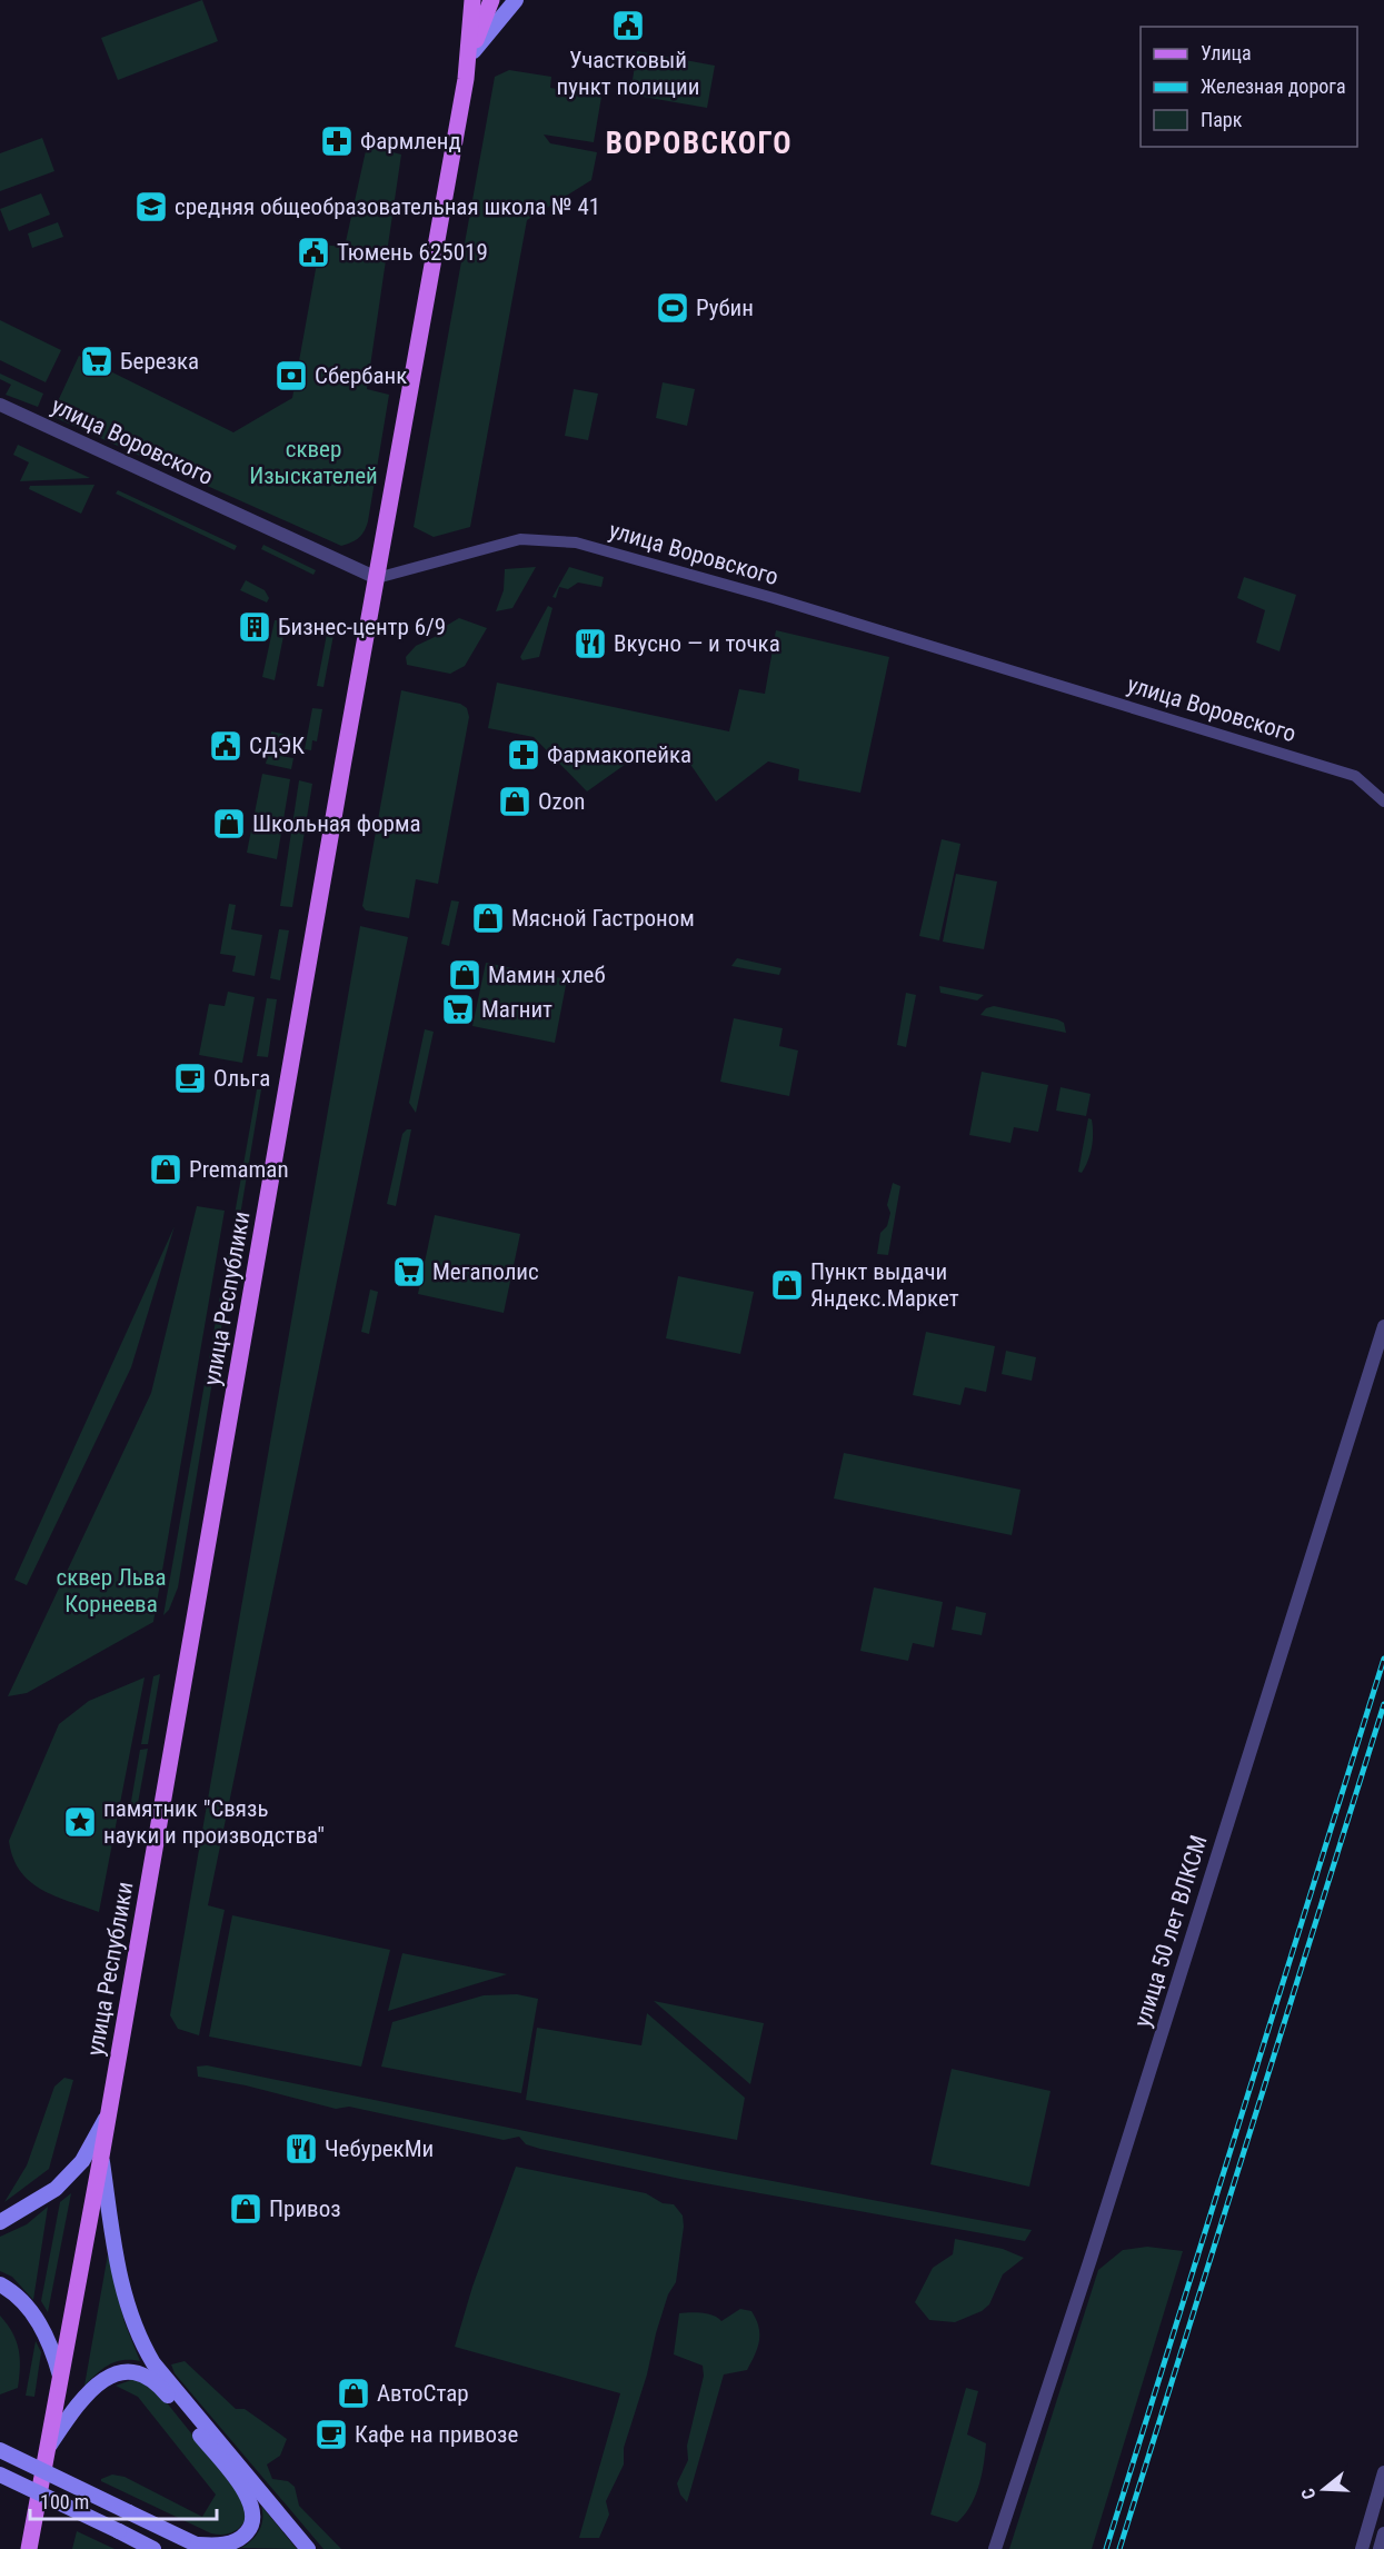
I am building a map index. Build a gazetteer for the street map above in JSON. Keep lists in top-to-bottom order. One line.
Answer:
{"streets":{"main road":["улица Республики"],"street":["улица Воровского","улица 50 лет ВЛКСМ"]},"crossings":[["улица Воровского","улица Республики"]],"districts":["ВОРОВСКОГО"],"parks":["сквер Изыскателей","сквер Льва Корнеева"],"places":{"public building":["Участковый пункт полиции","Тюмень 625019","СДЭК"],"pharmacy":["Фармленд","Фармакопейка"],"school or university":["средняя общеобразовательная школа № 41"],"sports":["Рубин"],"supermarket":["Березка","Магнит","Мегаполис"],"bank":["Сбербанк"],"building":["Бизнес-центр 6/9"],"restaurant":["Вкусно — и точка","ЧебурекМи"],"shop":["Ozon","Школьная форма","Мясной Гастроном","Мамин хлеб","Premaman","Пункт выдачи Яндекс.Маркет","Привоз","АвтоСтар"],"cafe":["Ольга","Кафе на привозе"],"place":["памятник \"Связь науки и производства\""]},"legend":["Улица","Железная дорога","Парк"],"scale_bar":"100 m","north":"left"}
